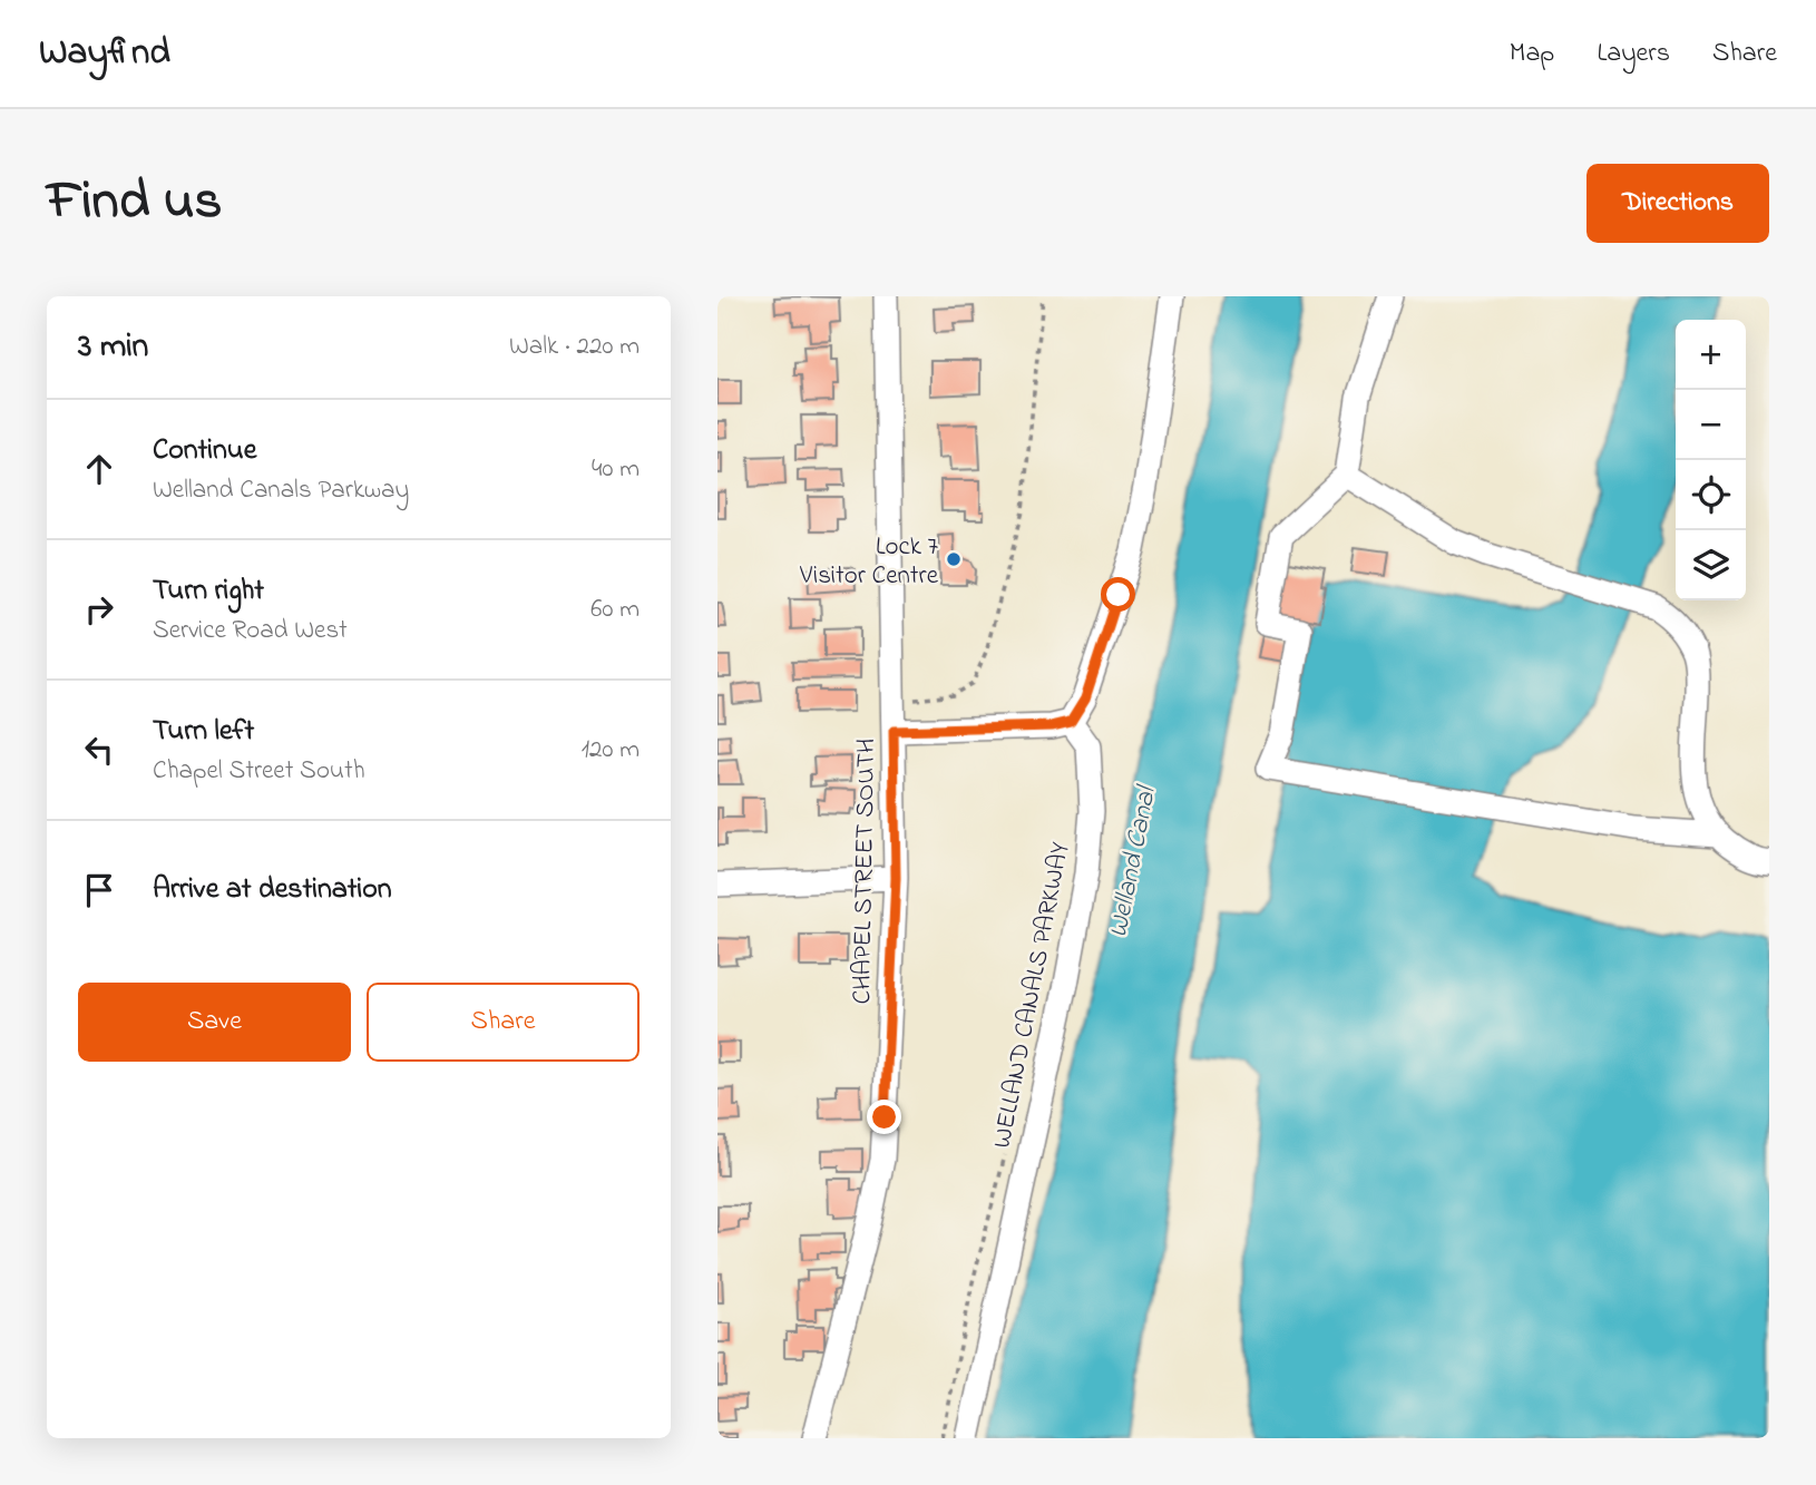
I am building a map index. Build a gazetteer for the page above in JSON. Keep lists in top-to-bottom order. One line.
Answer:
{"streets":{"street":["CHAPEL STREET SOUTH","WELLAND CANALS PARKWAY"]},"water":["Welland Canal"],"places":["Lock 7 Visitor Centre"],"page":{"header":"Wayfind","nav":["Map","Layers","Share"],"title":"Find us","buttons":["Directions",["Save","Share"]],"heading":["3 min","Walk · 220 m"],"map_buttons":["+","−"],"list":[["Continue","Welland Canals Parkway","40 m"],["Turn right","Service Road West","60 m"],["Turn left","Chapel Street South","120 m"],"Arrive at destination"]}}
